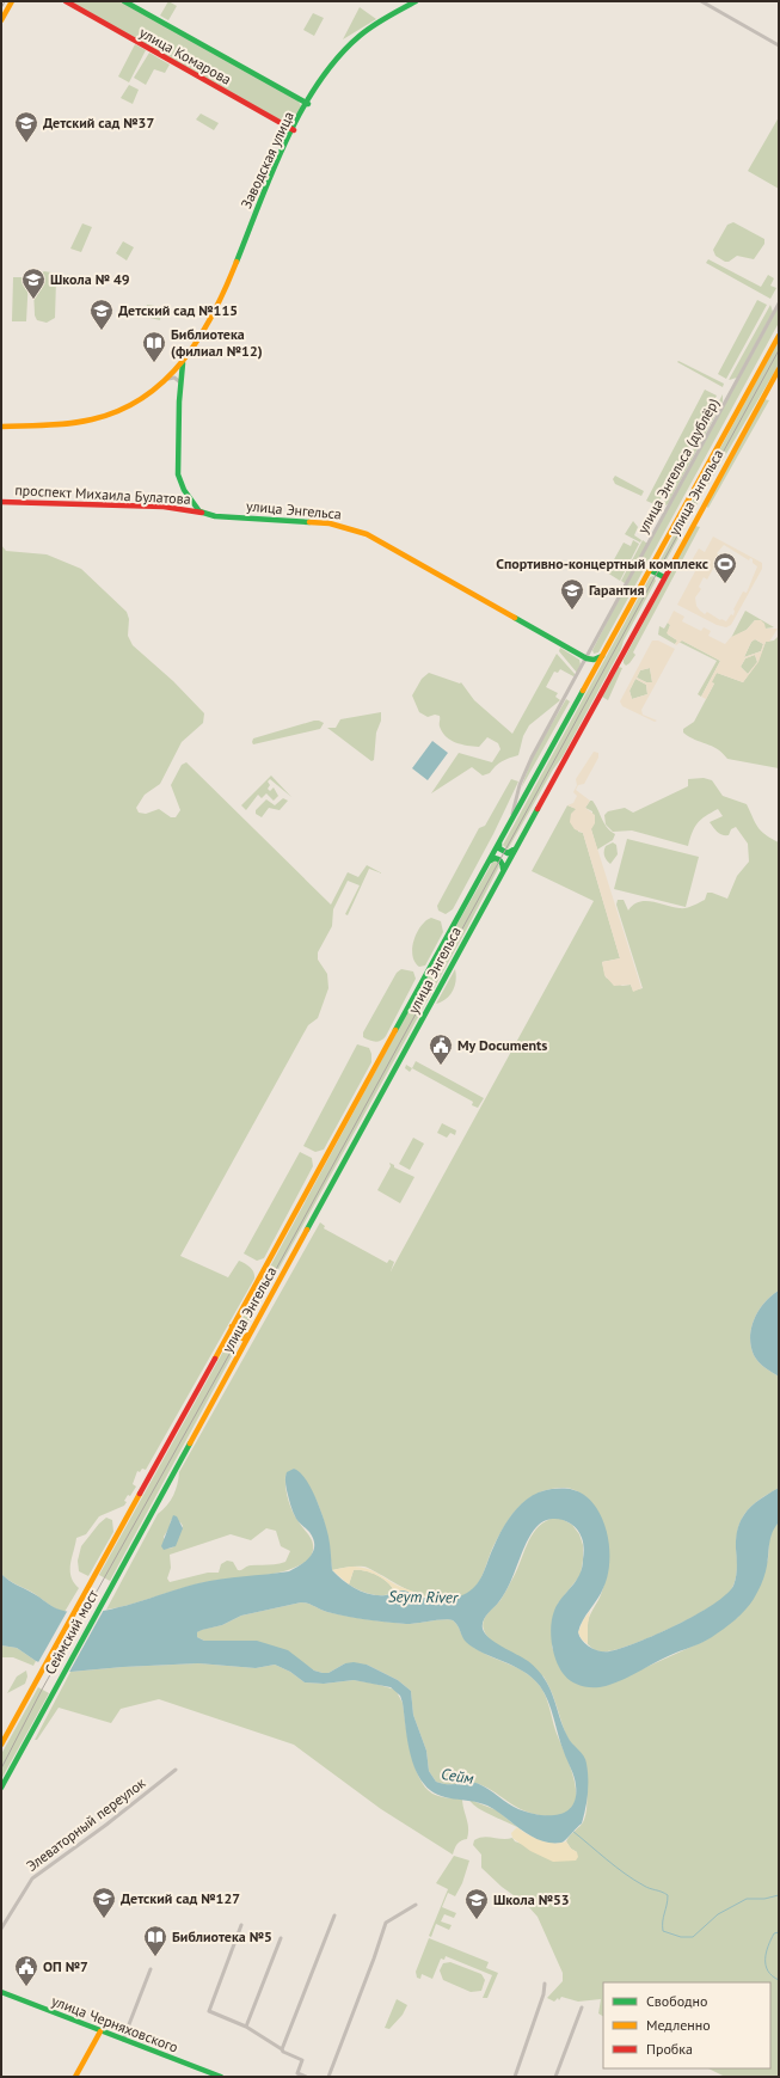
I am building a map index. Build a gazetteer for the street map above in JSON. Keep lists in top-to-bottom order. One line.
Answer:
{"streets":{"main road":["улица Комарова","Заводская улица","улица Энгельса","проспект Михаила Булатова","Сеймский мост","улица Черняховского"],"street":["улица Энгельса (дублёр)","Элеваторный переулок"]},"crossings":[["улица Комарова","Заводская улица"],["улица Энгельса (дублёр)","улица Энгельса"],["улица Энгельса","проспект Михаила Булатова"],["улица Энгельса","Сеймский мост"]],"water":["Seym River","Сейм"],"places":{"school or university":["Детский сад №37","Школа № 49","Детский сад №115","Гарантия","Детский сад №127","Школа №53"],"library":["Библиотека (филиал №12)","Библиотека №5"],"sports":["Спортивно-концертный комплекс"],"public building":["My Documents","ОП №7"]},"legend":["Свободно","Медленно","Пробка"]}
